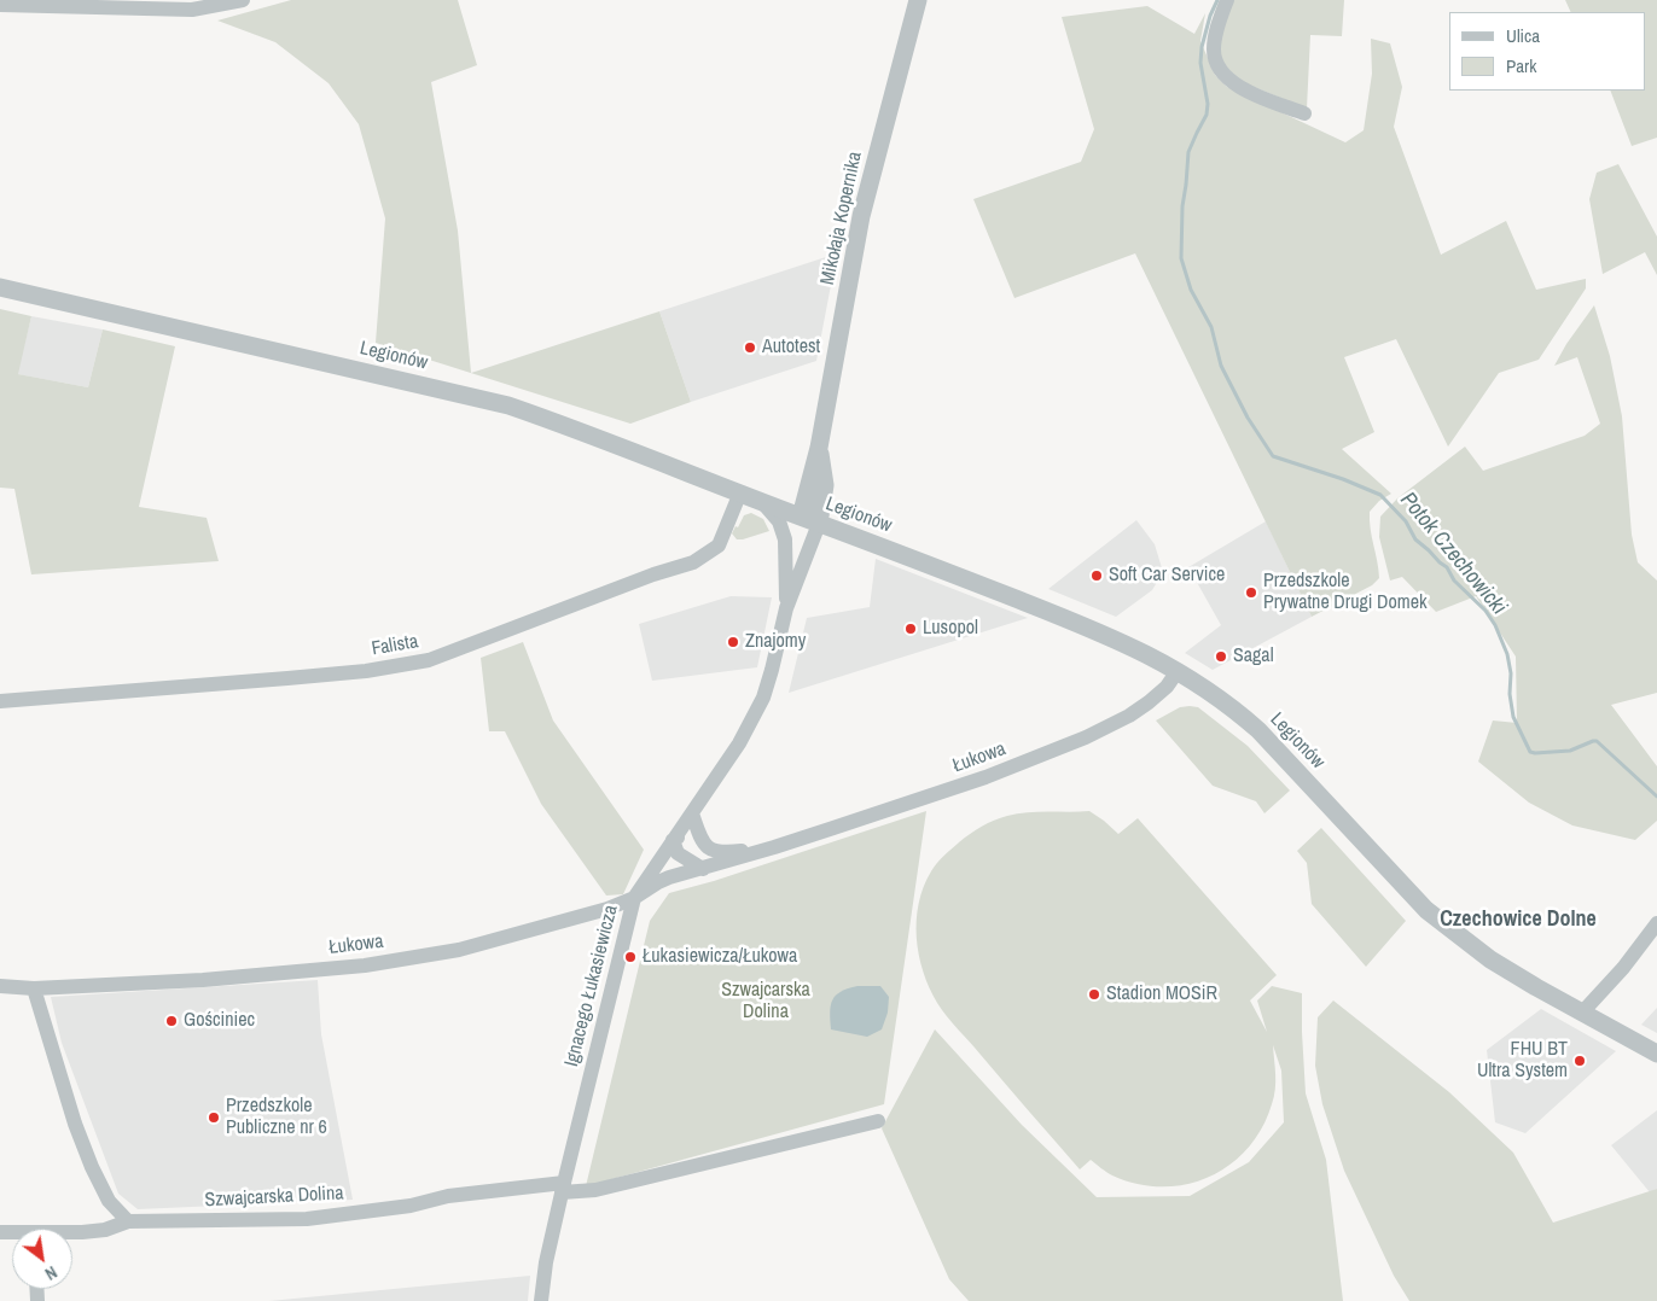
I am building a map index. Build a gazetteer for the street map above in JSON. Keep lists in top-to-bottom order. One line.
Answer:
{"streets":{"street":["Mikołaja Kopernika","Legionów","Falista","Łukowa","Ignacego Łukasiewicza","Szwajcarska Dolina"]},"crossings":[["Mikołaja Kopernika","Legionów"],["Mikołaja Kopernika","Ignacego Łukasiewicza"],["Legionów","Falista"],["Legionów","Łukowa"],["Legionów","Ignacego Łukasiewicza"],["Łukowa","Ignacego Łukasiewicza"],["Ignacego Łukasiewicza","Szwajcarska Dolina"]],"districts":["Czechowice Dolne"],"water":["Potok Czechowicki"],"parks":["Szwajcarska Dolina"],"places":["Autotest","Soft Car Service","Przedszkole Prywatne Drugi Domek","Lusopol","Znajomy","Sagal","Łukasiewicza/Łukowa","Stadion MOSiR","Gościniec","FHU BT Ultra System","Przedszkole Publiczne nr 6"],"legend":["Ulica","Park"],"north":"bottom right"}
